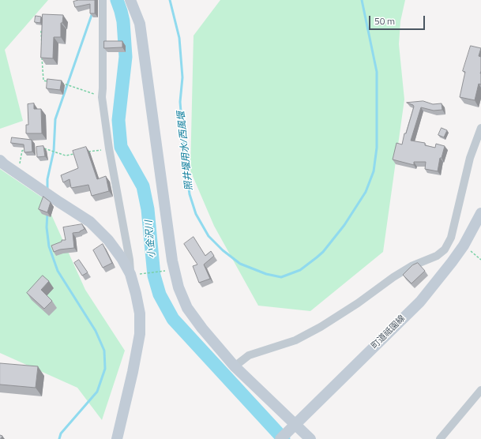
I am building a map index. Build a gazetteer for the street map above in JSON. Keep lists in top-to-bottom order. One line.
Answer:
{"streets":{"street":["町道祗園線"]},"water":["照井堰用水/西風堰","小金沢川"],"scale_bar":"50 m"}
